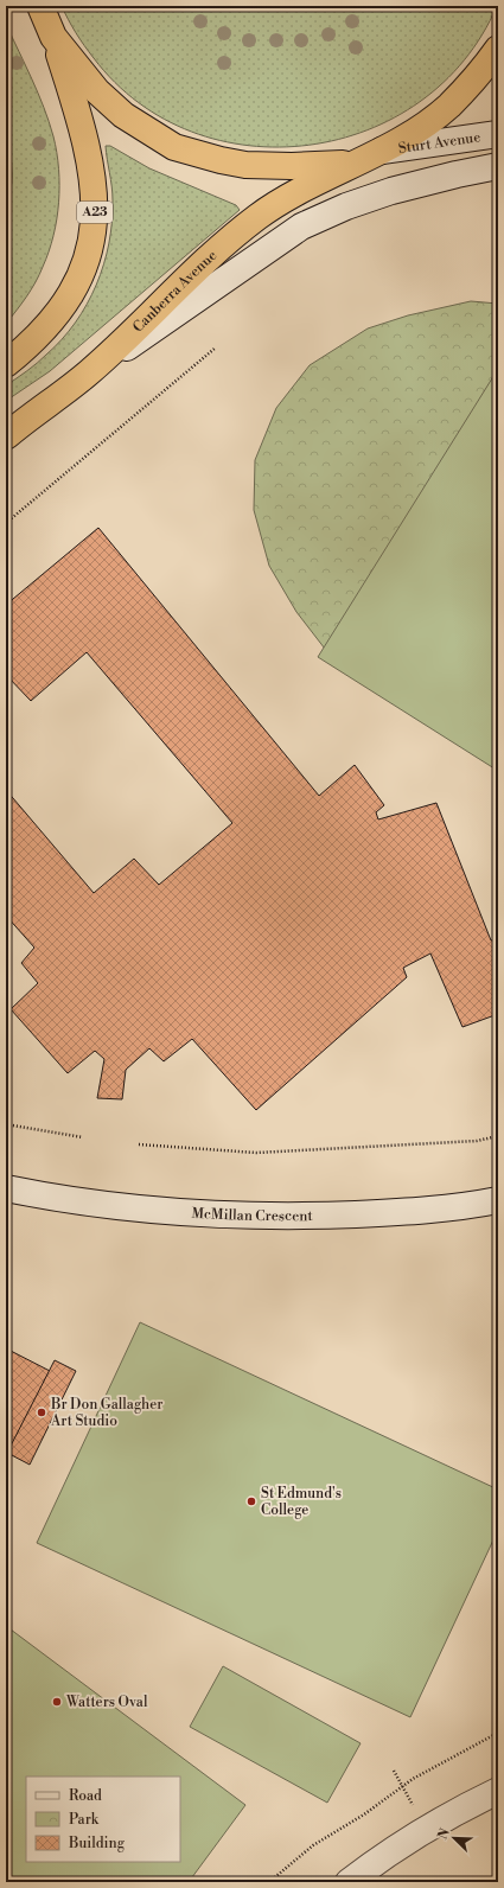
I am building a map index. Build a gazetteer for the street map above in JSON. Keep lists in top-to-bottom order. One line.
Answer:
{"streets":{"highway":["A23","Canberra Avenue"],"street":["Sturt Avenue","McMillan Crescent"]},"crossings":[["Sturt Avenue","Canberra Avenue"]],"places":["Br Don Gallagher Art Studio","St Edmund's College","Watters Oval"],"legend":["Road","Park","Building"],"north":"top left"}
